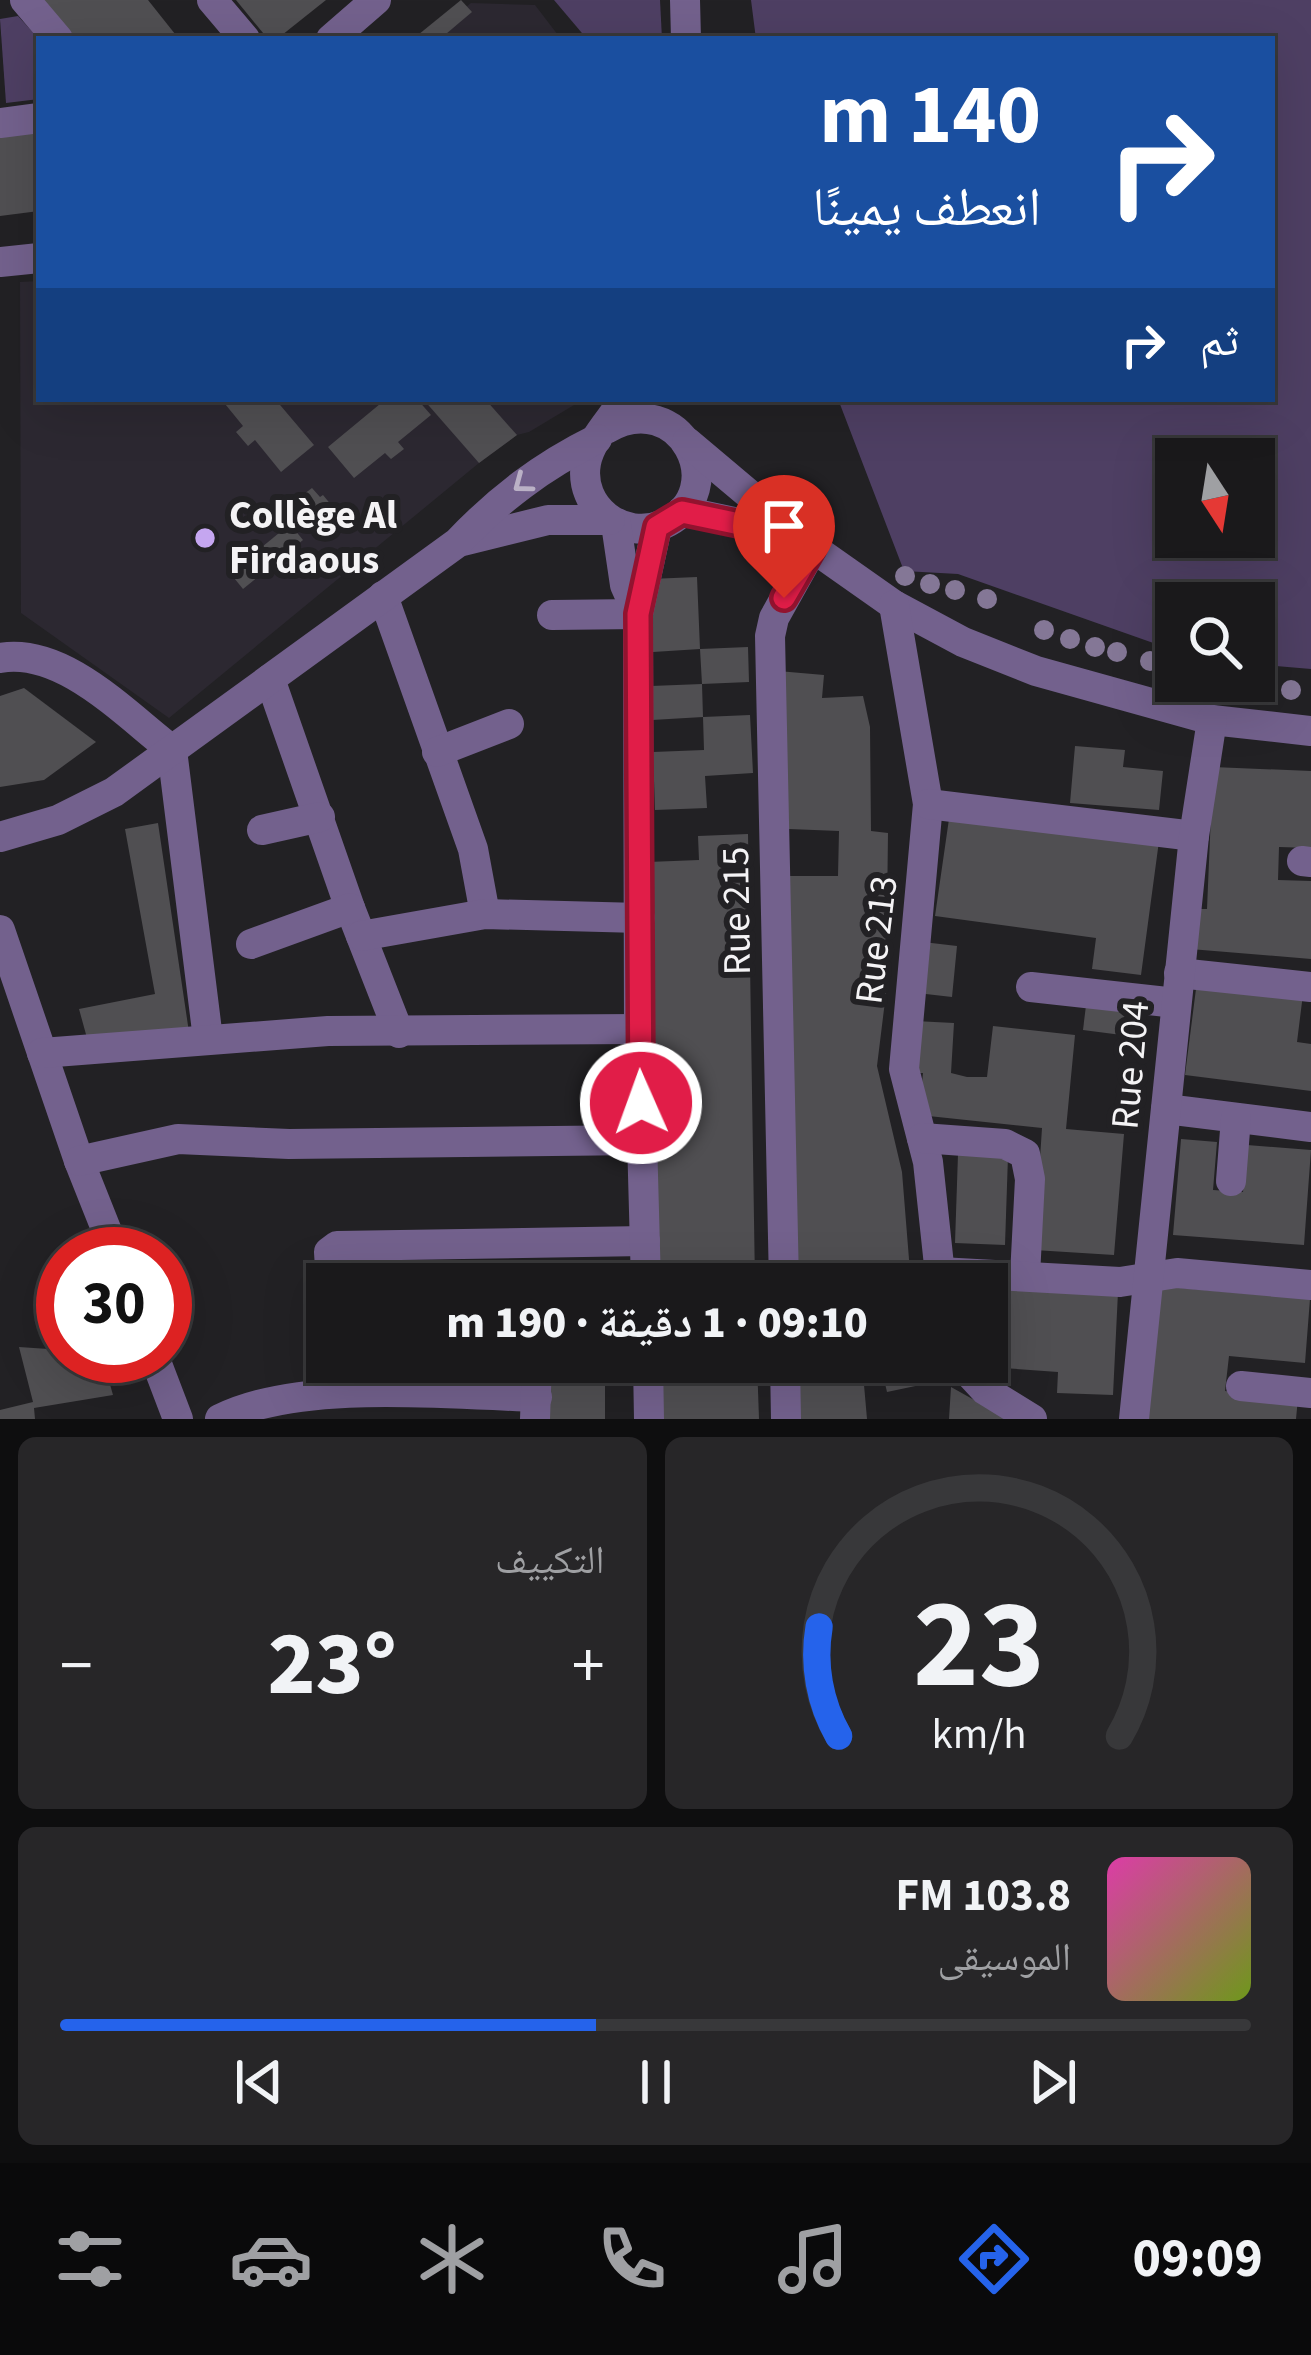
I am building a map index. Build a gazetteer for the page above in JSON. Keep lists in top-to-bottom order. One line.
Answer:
{"streets":{"street":["Rue 215","Rue 213","Rue 204"]},"places":["Collège Al Firdaous"],"north":"bottom","page":{"turn":["140 m","انعطف يمينًا"],"then":"ثم","limit":"30","trip":"09:10 · 1 دقيقة · 190 m","tile":"التكييف","heat":["−","23°","+"],"song":["103.8 FM","الموسيقى"],"tabs":"09:09","gauge":["23","km/h"]}}
